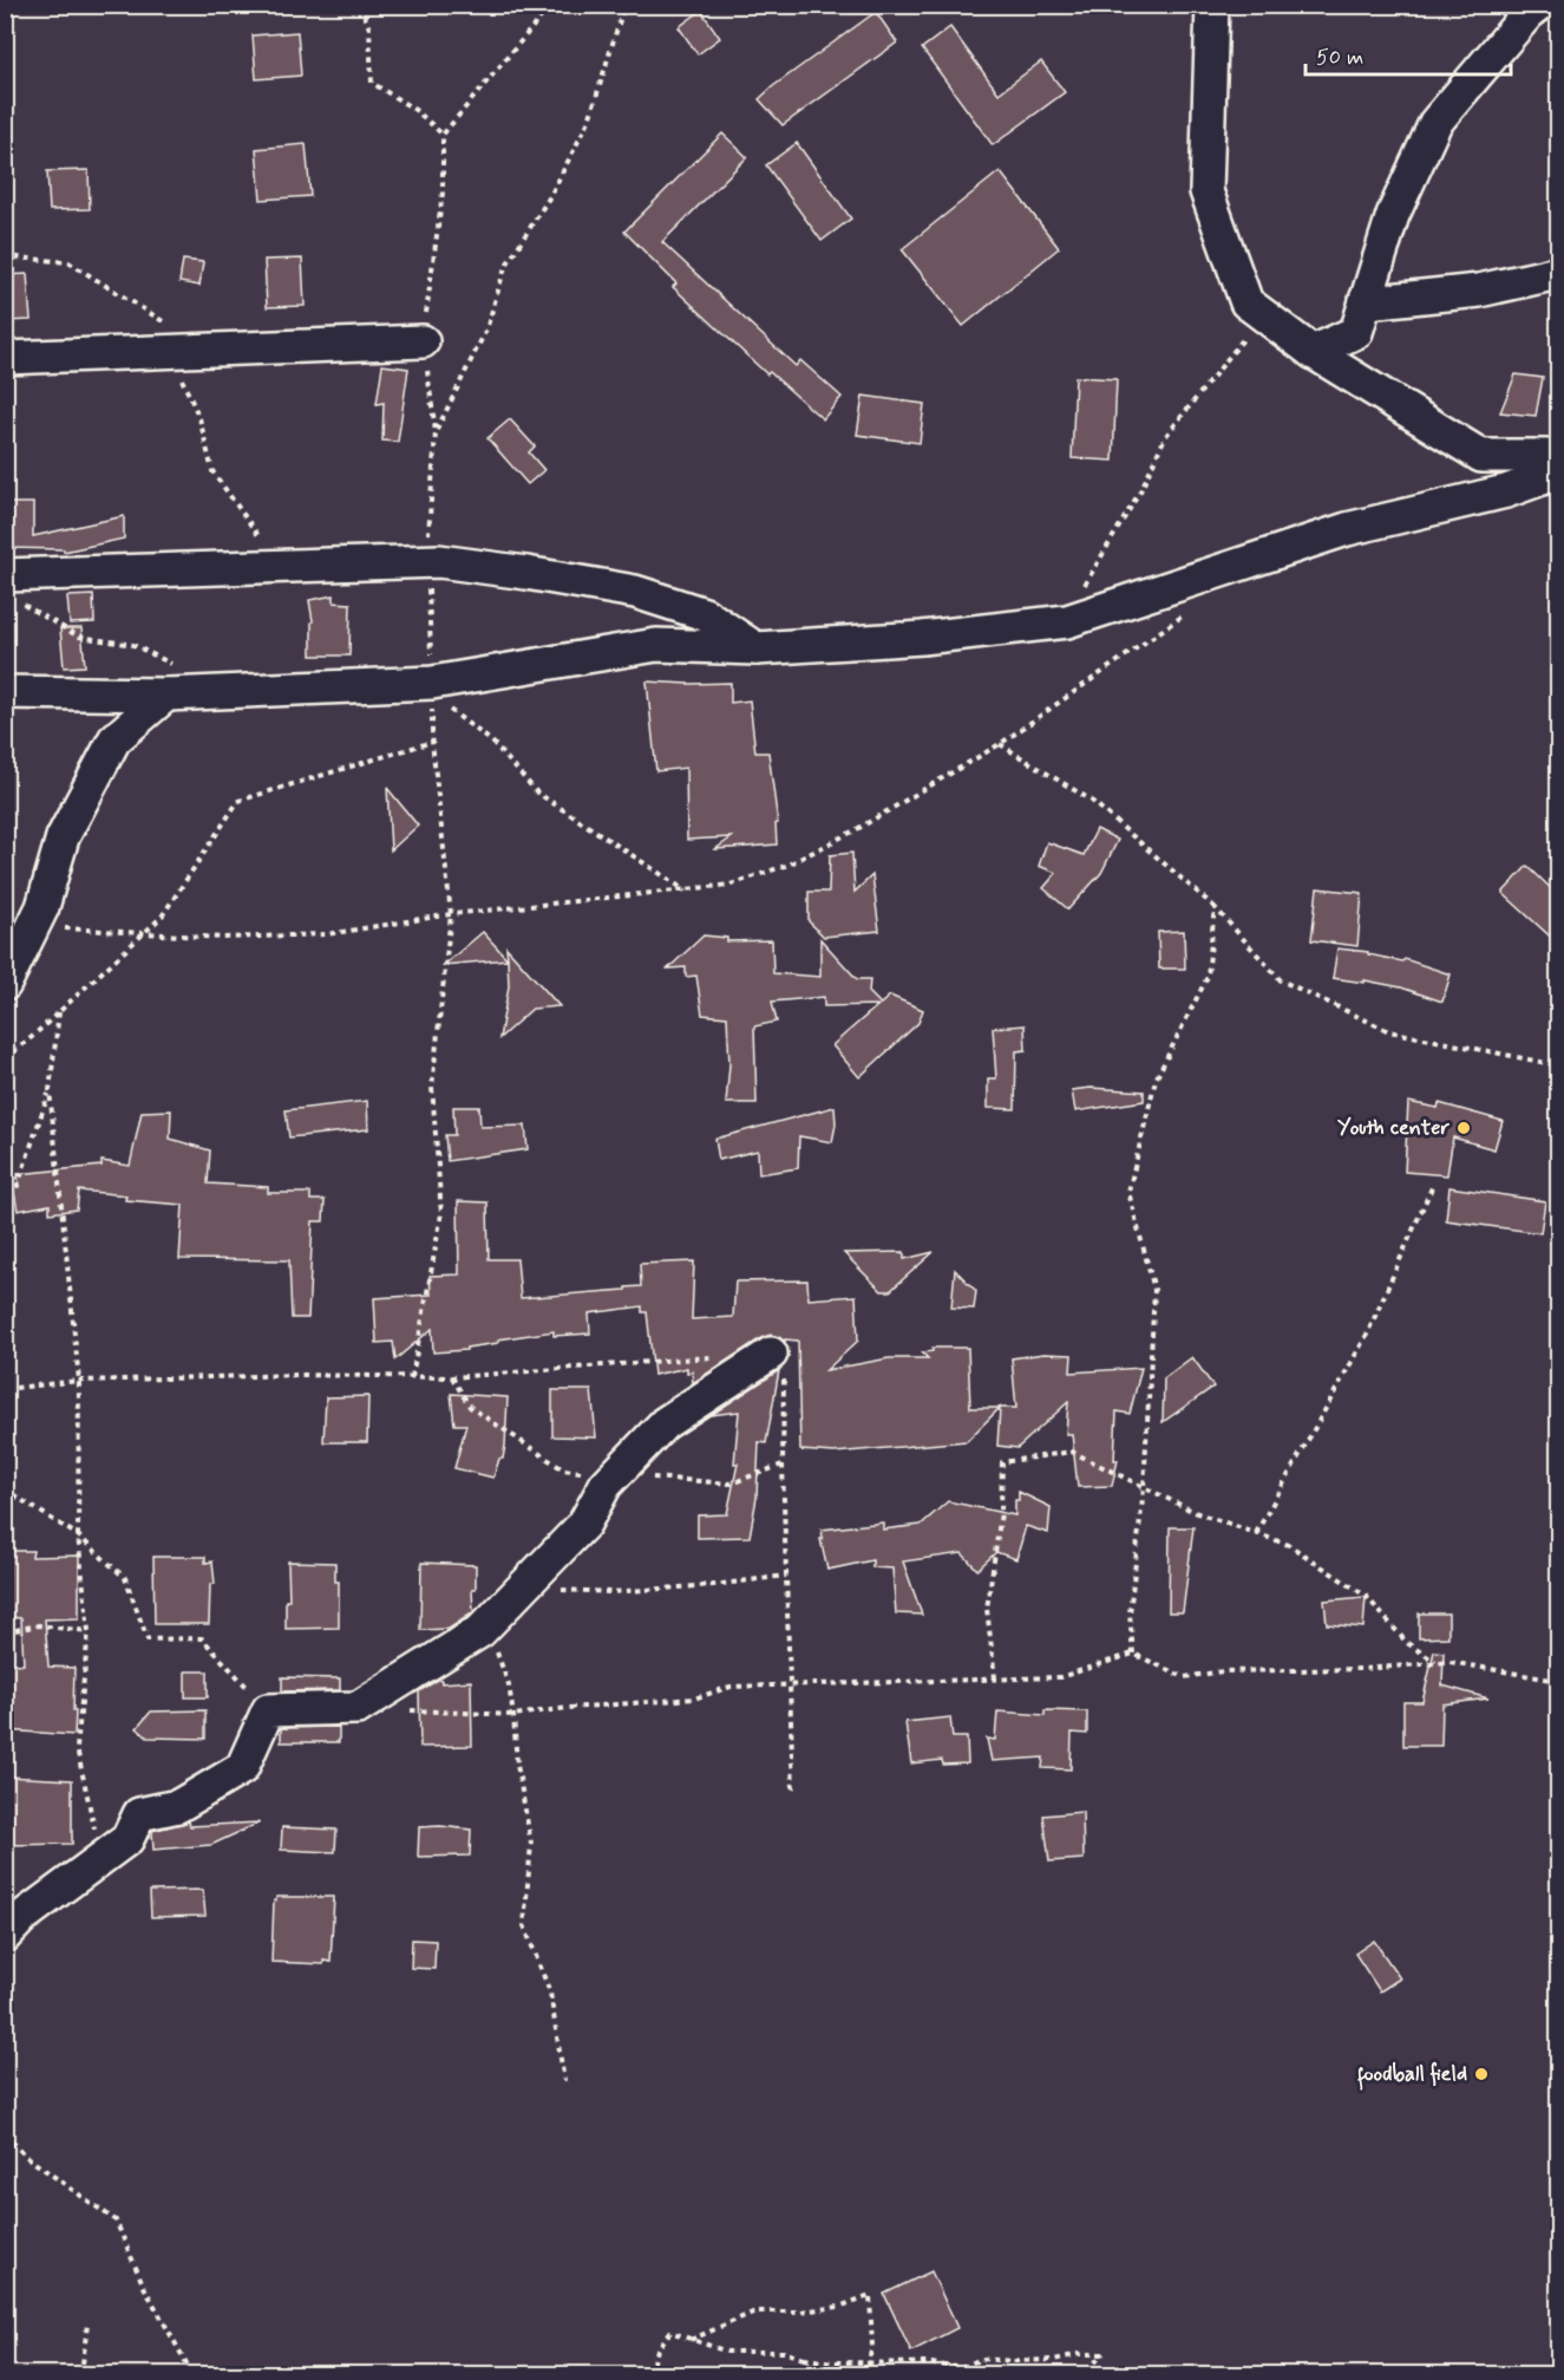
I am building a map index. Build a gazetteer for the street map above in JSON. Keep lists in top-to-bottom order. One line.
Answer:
{"places":["Youth center","foodball field"],"scale_bar":"50 m"}
